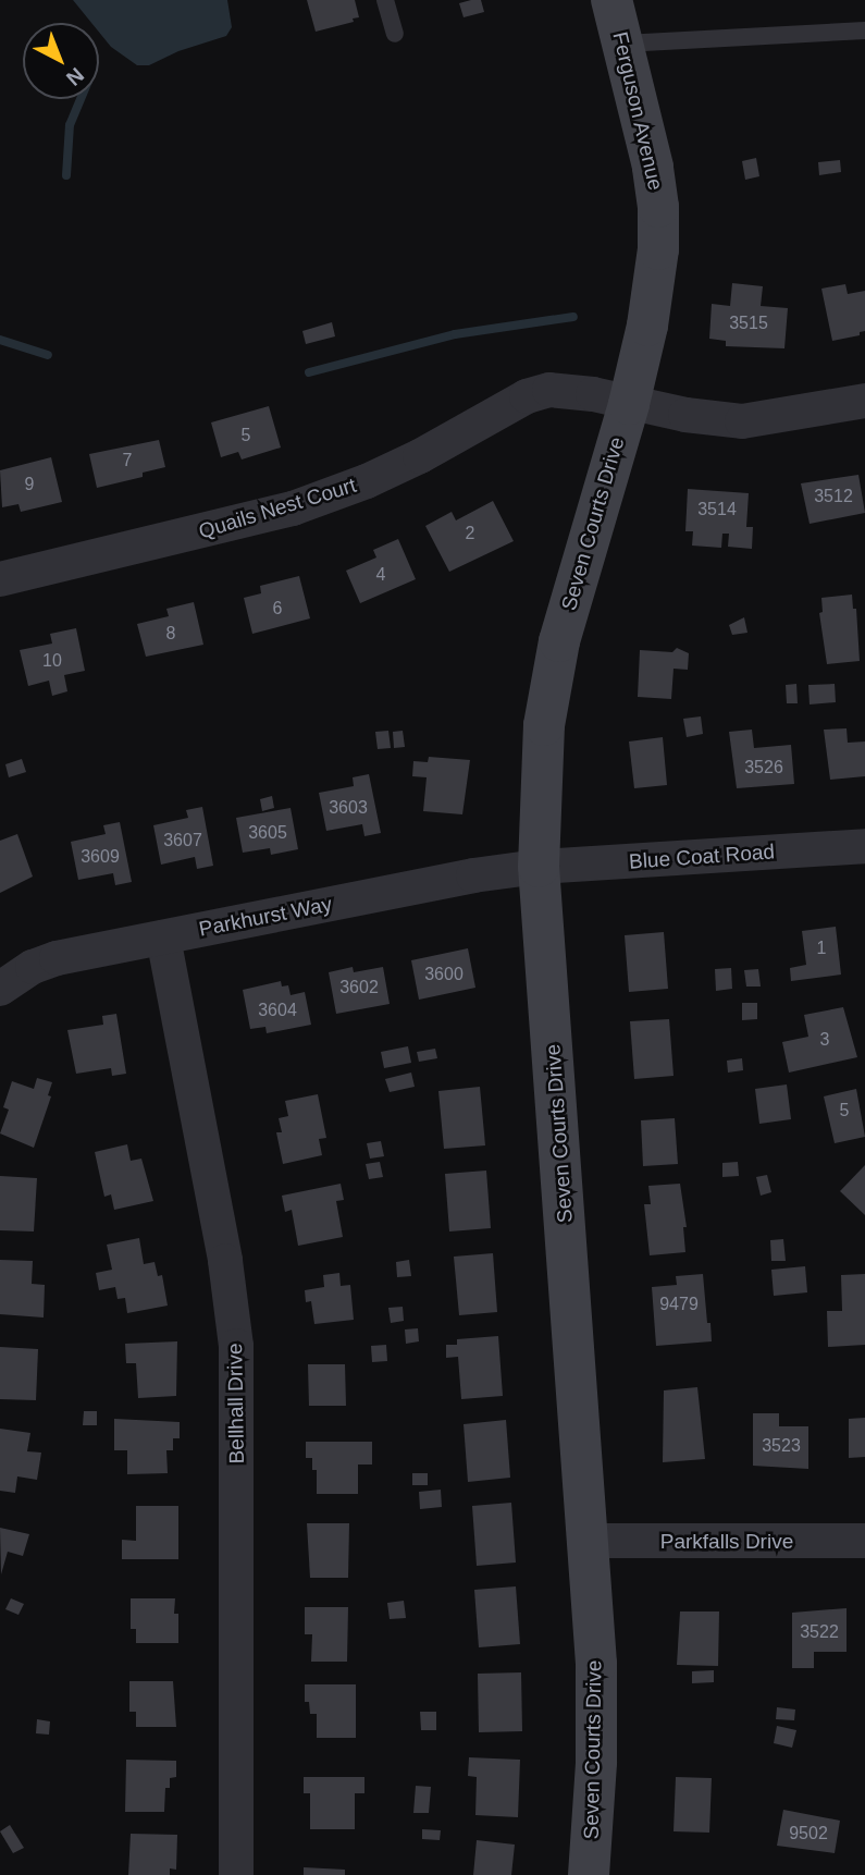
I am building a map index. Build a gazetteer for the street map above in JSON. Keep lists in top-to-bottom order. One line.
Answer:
{"streets":{"street":["Ferguson Avenue","Quails Nest Court","Seven Courts Drive","Blue Coat Road","Parkhurst Way","Bellhall Drive","Parkfalls Drive"]},"crossings":[["Ferguson Avenue","Quails Nest Court"],["Ferguson Avenue","Seven Courts Drive"],["Quails Nest Court","Seven Courts Drive"],["Seven Courts Drive","Blue Coat Road"],["Seven Courts Drive","Parkhurst Way"],["Seven Courts Drive","Parkfalls Drive"],["Blue Coat Road","Parkhurst Way"],["Parkhurst Way","Bellhall Drive"]],"house_numbers":["3515","5","7","9","3512","3514","2","4","6","8","10","3526","3603","3605","3607","3609","1","3600","3602","3604","3","5","9479","3523","3522","9502"],"north":"bottom right"}
